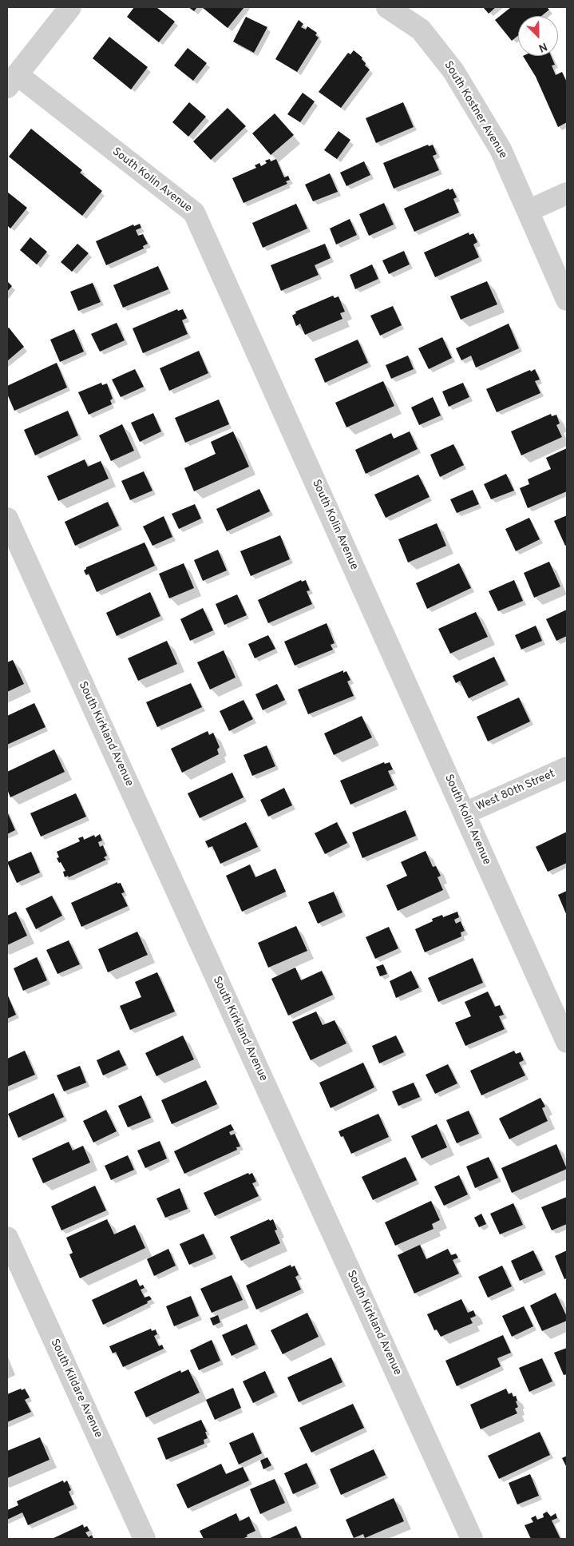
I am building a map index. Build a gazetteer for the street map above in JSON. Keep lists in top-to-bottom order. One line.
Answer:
{"streets":{"street":["South Kostner Avenue","South Kolin Avenue","South Kirkland Avenue","West 80th Street","South Kildare Avenue"]},"crossings":[["South Kolin Avenue","West 80th Street"]],"north":"bottom right"}
